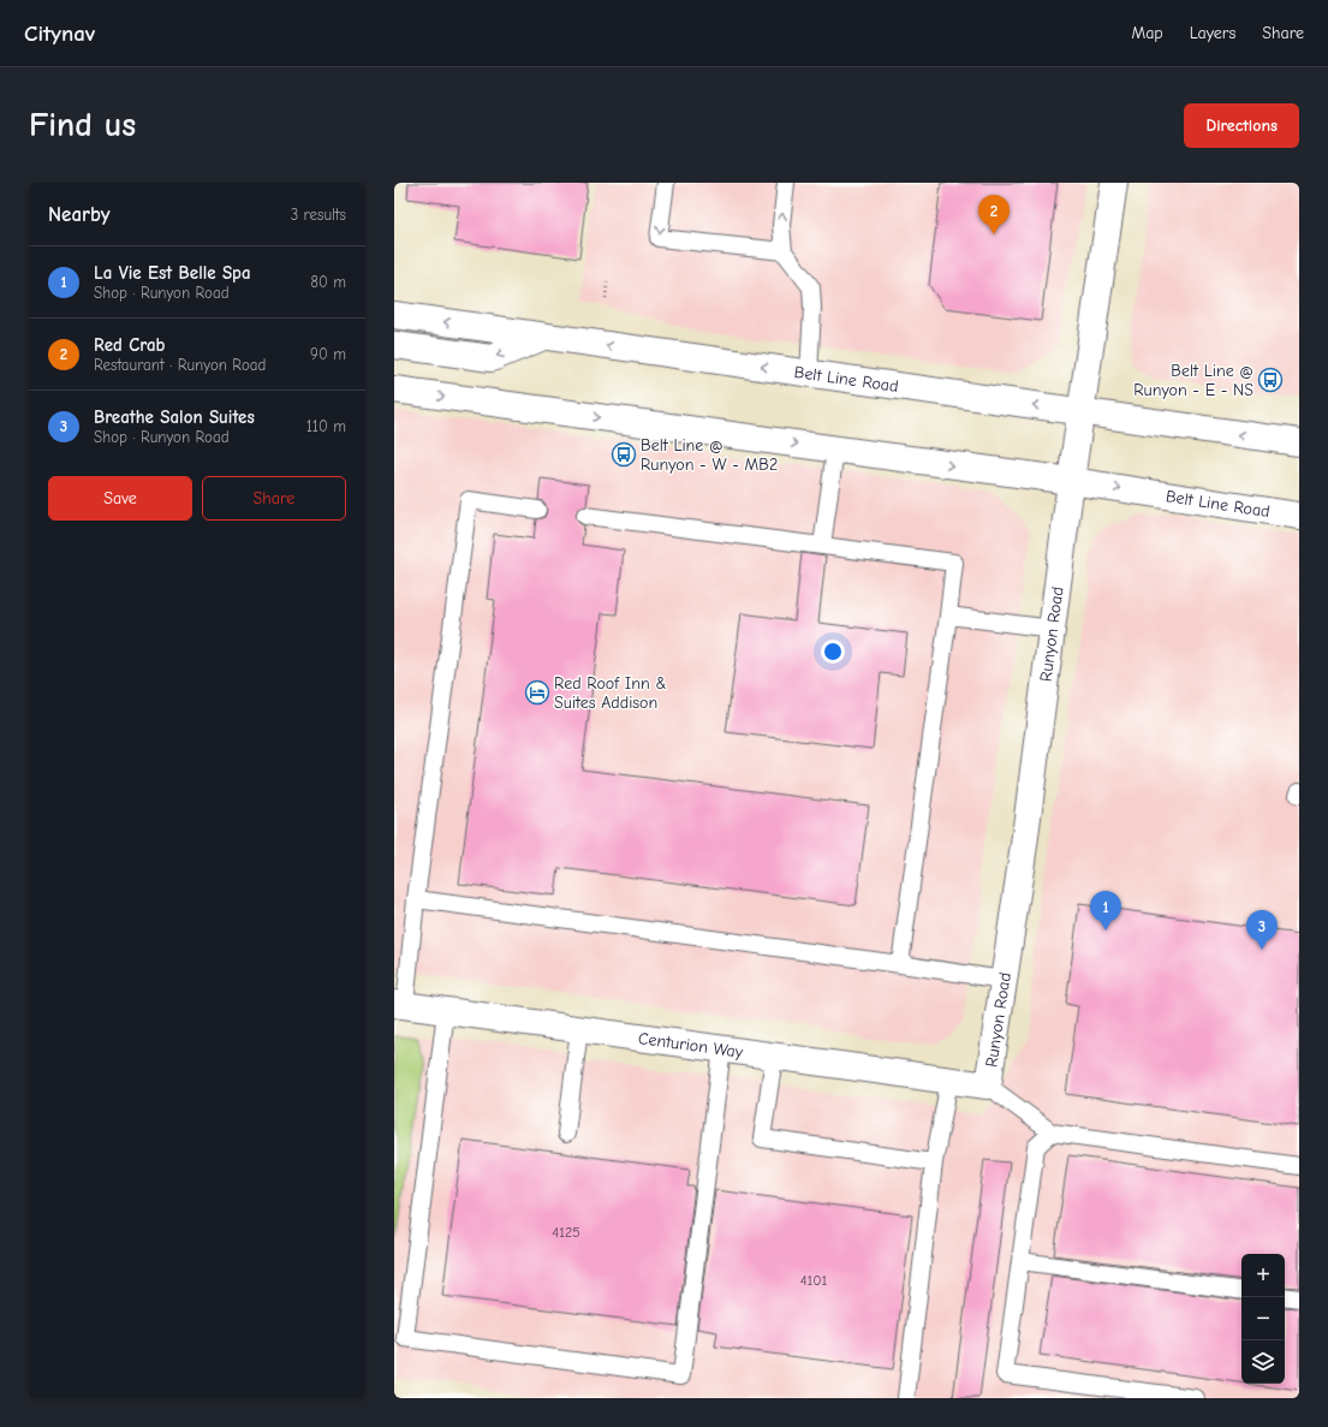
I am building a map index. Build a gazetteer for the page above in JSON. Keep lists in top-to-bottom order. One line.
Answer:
{"streets":{"main road":["Belt Line Road","Runyon Road","Centurion Way"]},"crossings":[["Belt Line Road","Runyon Road"],["Runyon Road","Centurion Way"]],"places":{"bus stop":["Belt Line @ Runyon - E - NS","Belt Line @ Runyon - W - MB2"],"hotel":["Red Roof Inn & Suites Addison"]},"house_numbers":["4125","4101"],"page":{"header":"Citynav","nav":["Map","Layers","Share"],"buttons":["Directions",["Save","Share"]],"title":"Find us","heading":["Nearby","3 results"],"pins":["2","1","3"],"list":[{"mark":"1","name":"La Vie Est Belle Spa","note":"Shop · Runyon Road","value":"80 m"},{"mark":"2","name":"Red Crab","note":"Restaurant · Runyon Road","value":"90 m"},{"mark":"3","name":"Breathe Salon Suites","note":"Shop · Runyon Road","value":"110 m"}],"map_buttons":["+","−"]}}
